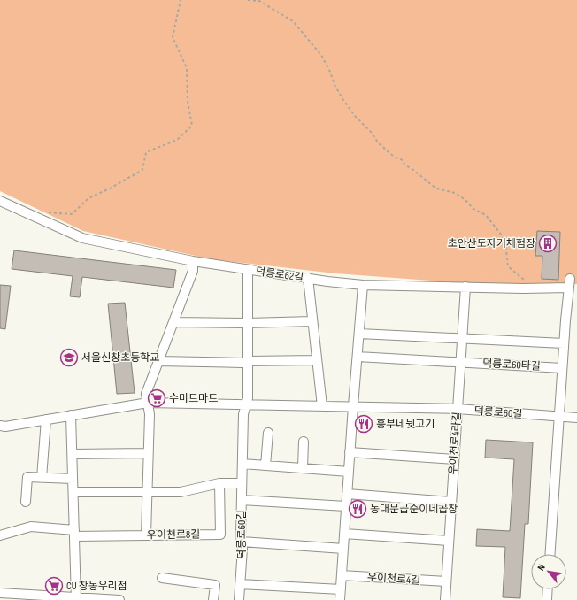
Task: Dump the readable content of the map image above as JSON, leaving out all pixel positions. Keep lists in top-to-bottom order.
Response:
{
  "streets": {
    "street": [
      "덕릉로62길",
      "덕릉로60타길",
      "덕릉로60길",
      "우이천로4라길",
      "우이천로8길",
      "우이천로4길"
    ]
  },
  "crossings": [
    ["덕릉로62길", "덕릉로60길"],
    ["덕릉로62길", "우이천로4라길"],
    ["덕릉로60타길", "우이천로4라길"],
    ["덕릉로60길", "우이천로4라길"],
    ["우이천로4라길", "우이천로4길"]
  ],
  "places": {
    "building": ["초안산도자기체험장"],
    "school or university": ["서울신창초등학교"],
    "supermarket": ["수미트마트", "CU 창동우리점"],
    "restaurant": ["흥부네뒷고기", "동대문곱순이네곱창"]
  },
  "north": "top left"
}
